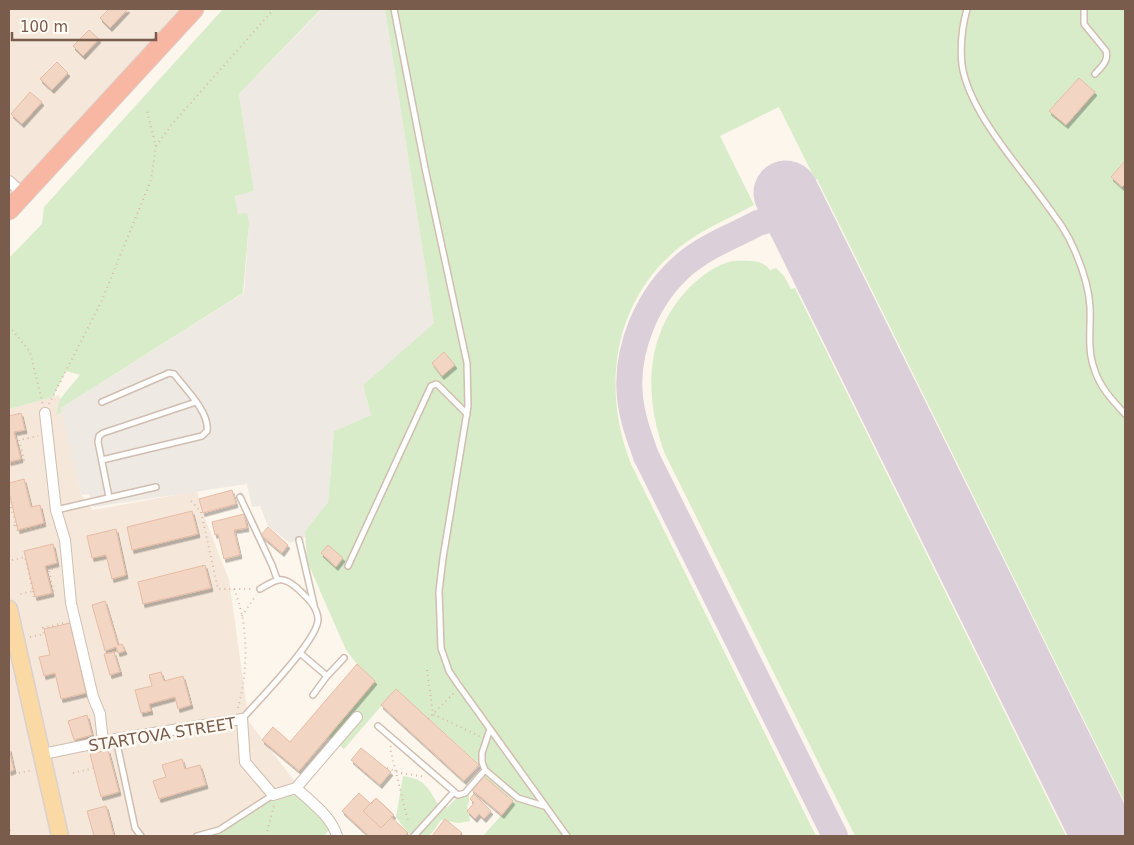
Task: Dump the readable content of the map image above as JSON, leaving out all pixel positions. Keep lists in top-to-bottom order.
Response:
{
  "streets": {
    "street": ["STARTOVA STREET"]
  },
  "scale_bar": "100 m"
}
